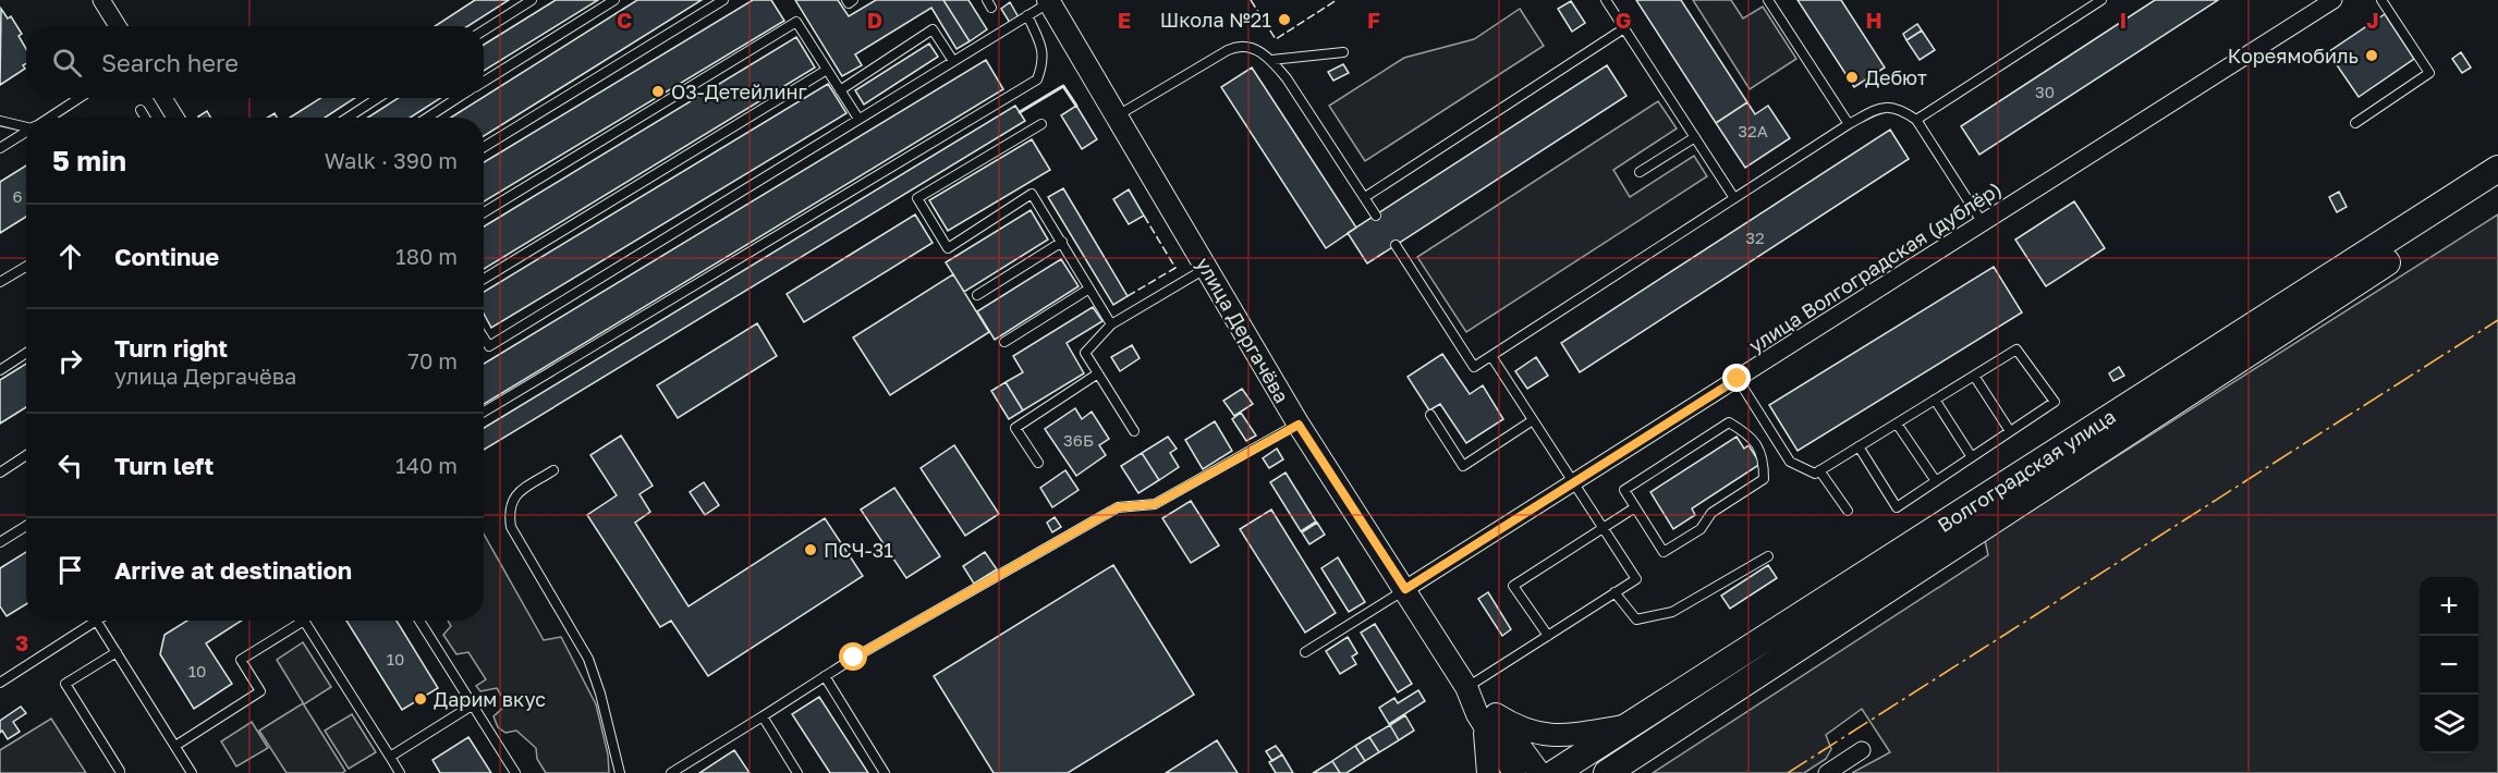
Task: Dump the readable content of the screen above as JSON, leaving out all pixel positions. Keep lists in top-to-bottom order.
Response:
{
  "streets": {
    "main road": ["Волгоградская улица"],
    "street": ["улица Волгоградская (дублёр)", "улица Дергачёва"]
  },
  "crossings": [
    ["улица Волгоградская (дублёр)", "улица Дергачёва"]
  ],
  "places": [
    "Школа №21",
    "Кореямобиль",
    "Дебют",
    "О3-Детейлинг",
    "ПСЧ-31",
    "Дарим вкус"
  ],
  "house_numbers": [
    "30",
    "32А",
    "6",
    "32",
    "36Б",
    "10",
    "10"
  ],
  "page": {
    "search": "Search here",
    "heading": ["5 min", "Walk · 390 m"],
    "list": [
      ["Continue", "180 m"],
      ["Turn right", "улица Дергачёва", "70 m"],
      ["Turn left", "140 m"],
      "Arrive at destination"
    ],
    "map_buttons": ["+", "−"]
  },
  "grid": {
    "columns": [
      "C",
      "D",
      "E",
      "F",
      "G",
      "H",
      "I",
      "J"
    ],
    "rows": ["3"]
  }
}
